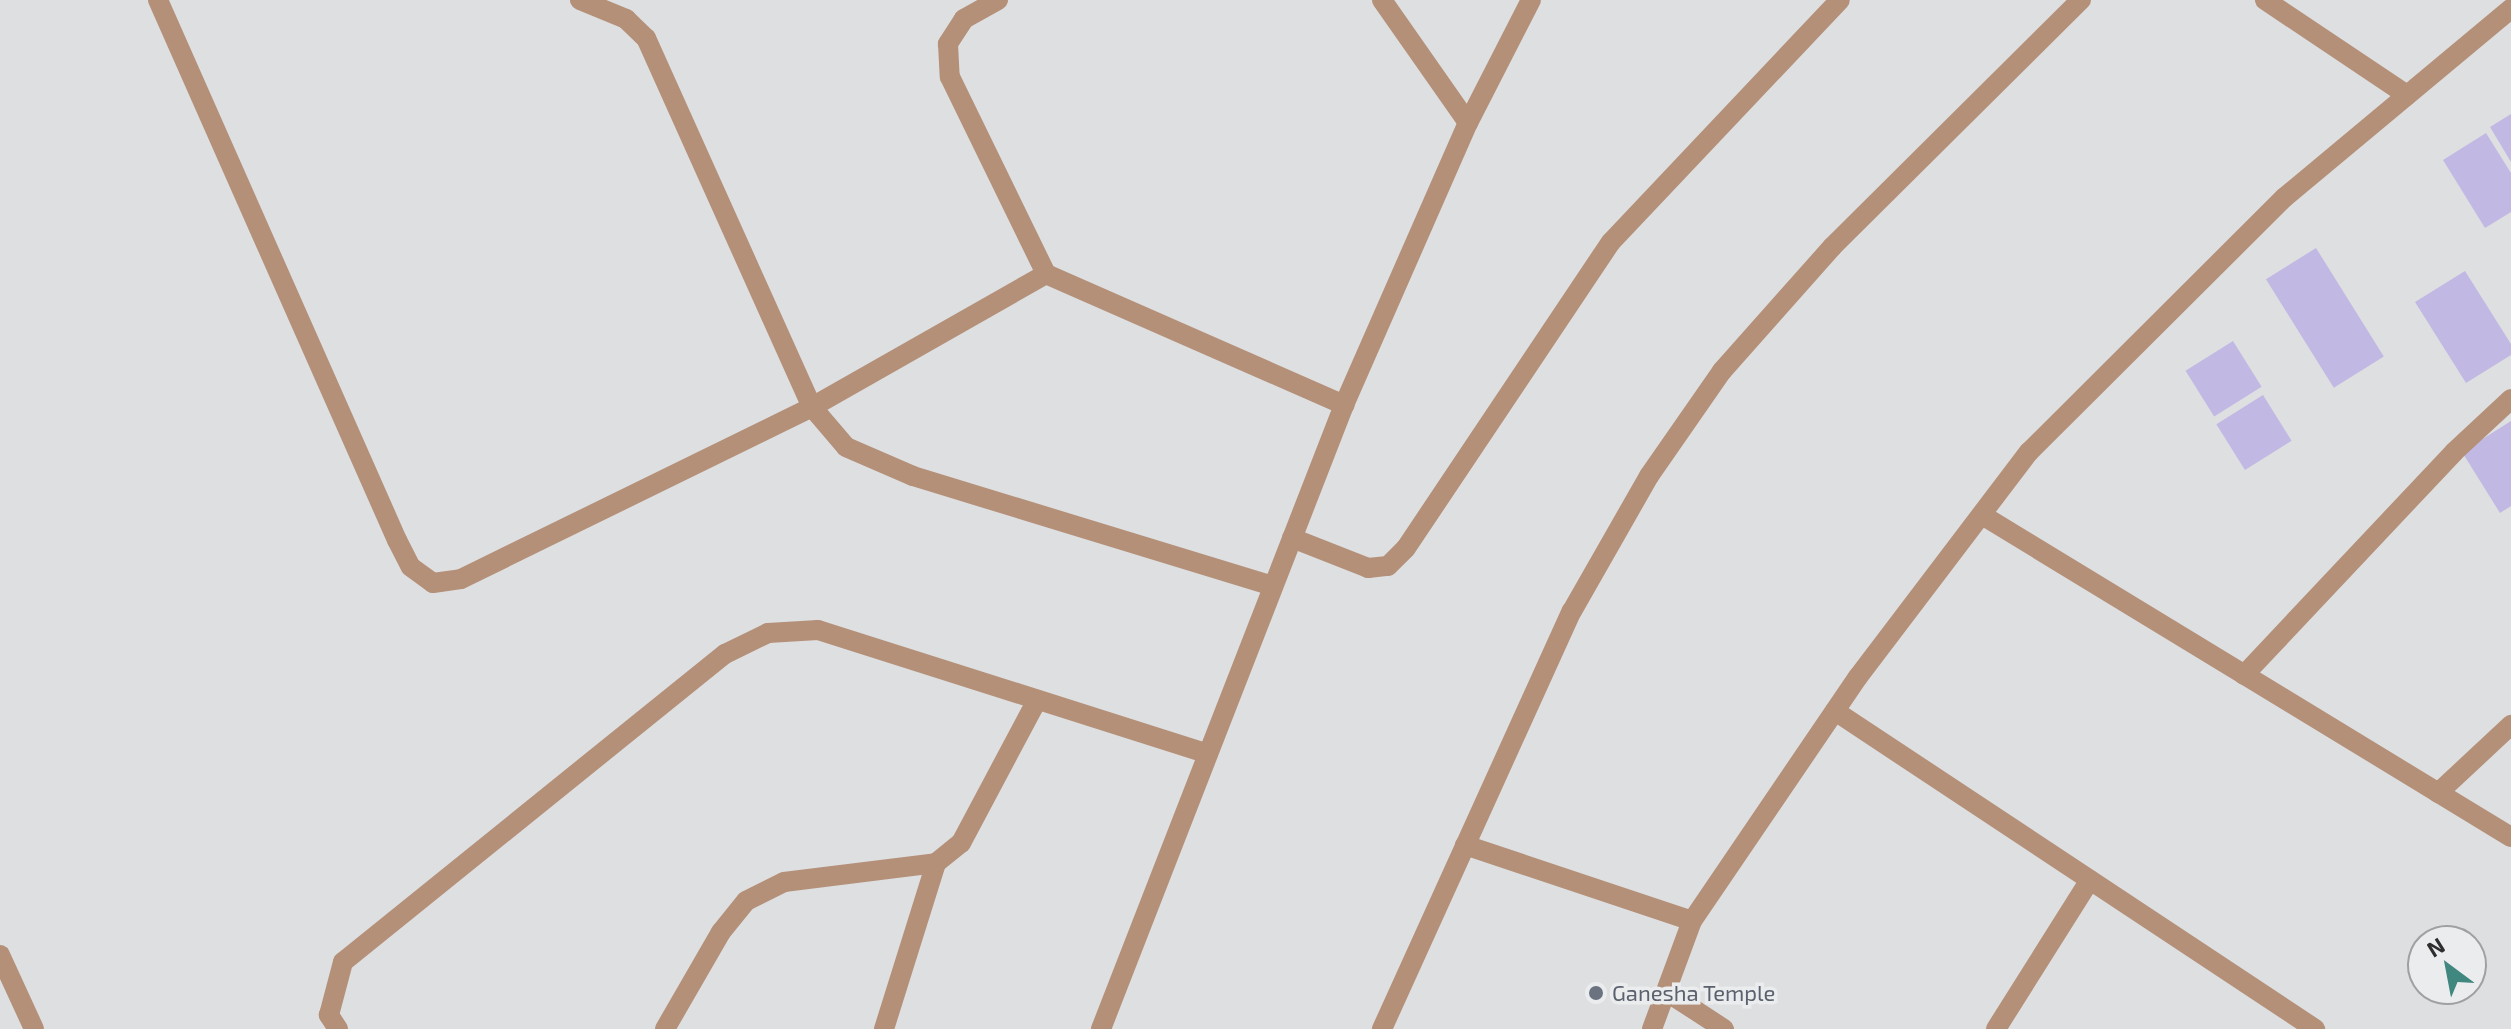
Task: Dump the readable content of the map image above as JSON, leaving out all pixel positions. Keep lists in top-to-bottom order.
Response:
{
  "places": ["Ganesha Temple"],
  "north": "top left"
}
